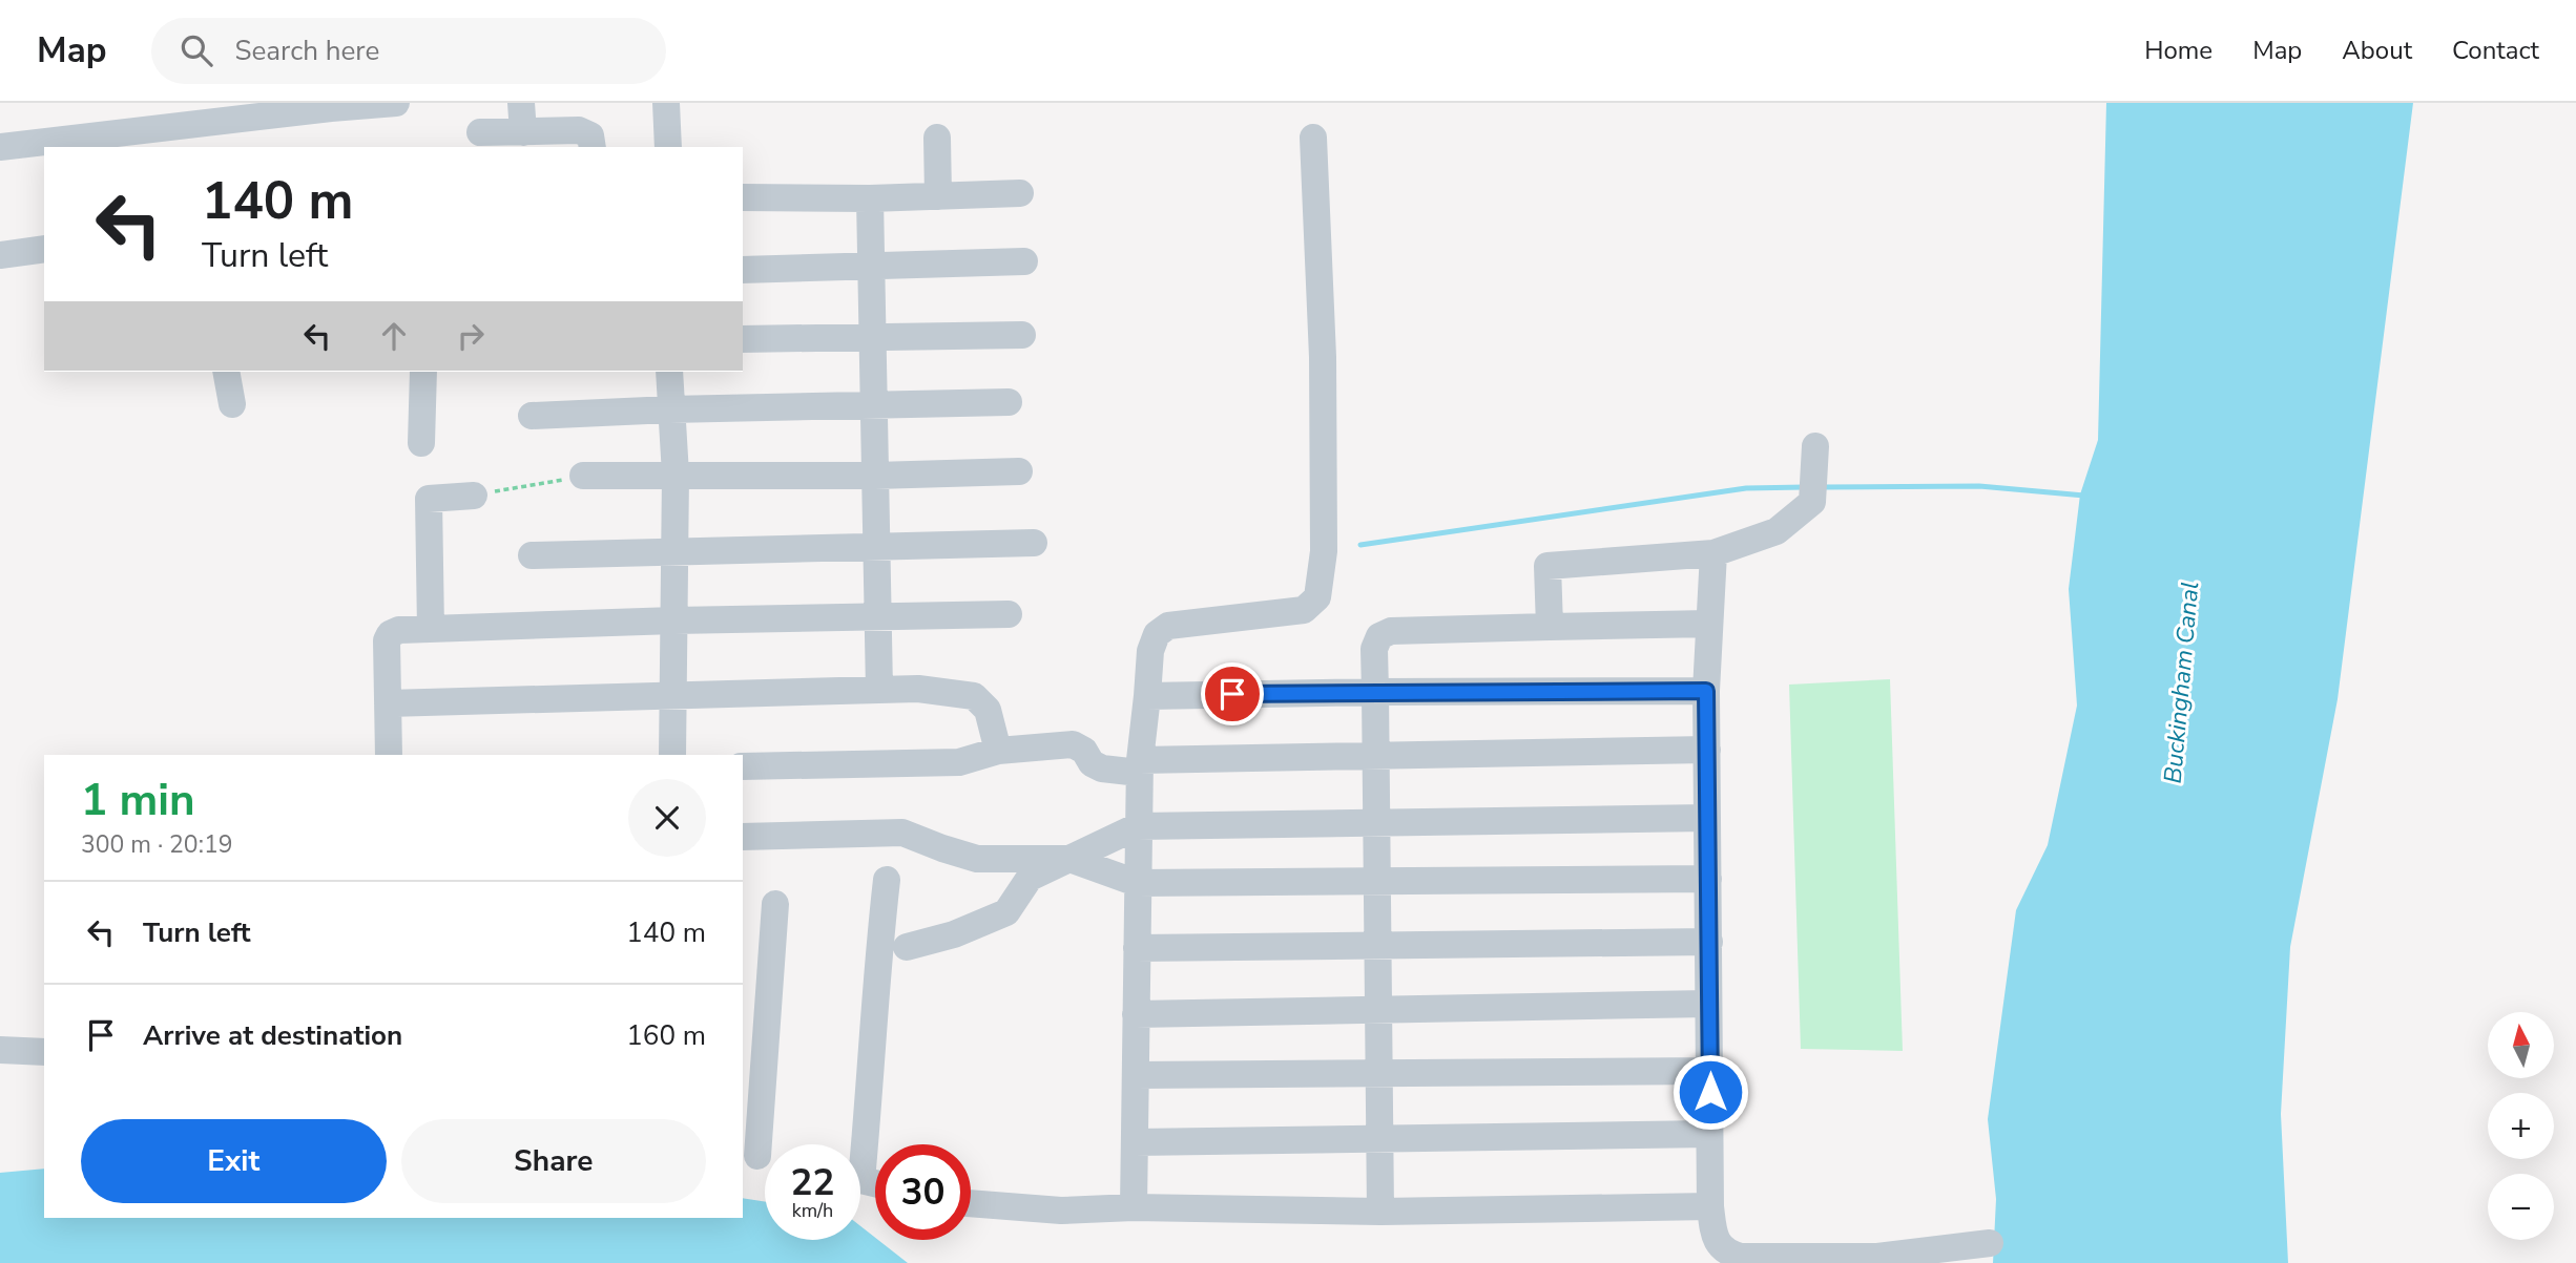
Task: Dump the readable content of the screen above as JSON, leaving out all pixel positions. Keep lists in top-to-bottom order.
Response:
{
  "water": ["Buckingham Canal"],
  "north": "top",
  "page": {
    "header": "Map",
    "search": "Search here",
    "nav": [
      "Home",
      "Map",
      "About",
      "Contact"
    ],
    "turn": ["140 m", "Turn left"],
    "heading": ["1 min", "300 m · 20:19"],
    "list": [
      {
        "name": "Turn left",
        "value": "140 m"
      },
      {
        "name": "Arrive at destination",
        "value": "160 m"
      }
    ],
    "map_buttons": ["+", "−"],
    "buttons": ["Exit", "Share"],
    "speed": "22 km/h",
    "limit": "30"
  }
}
